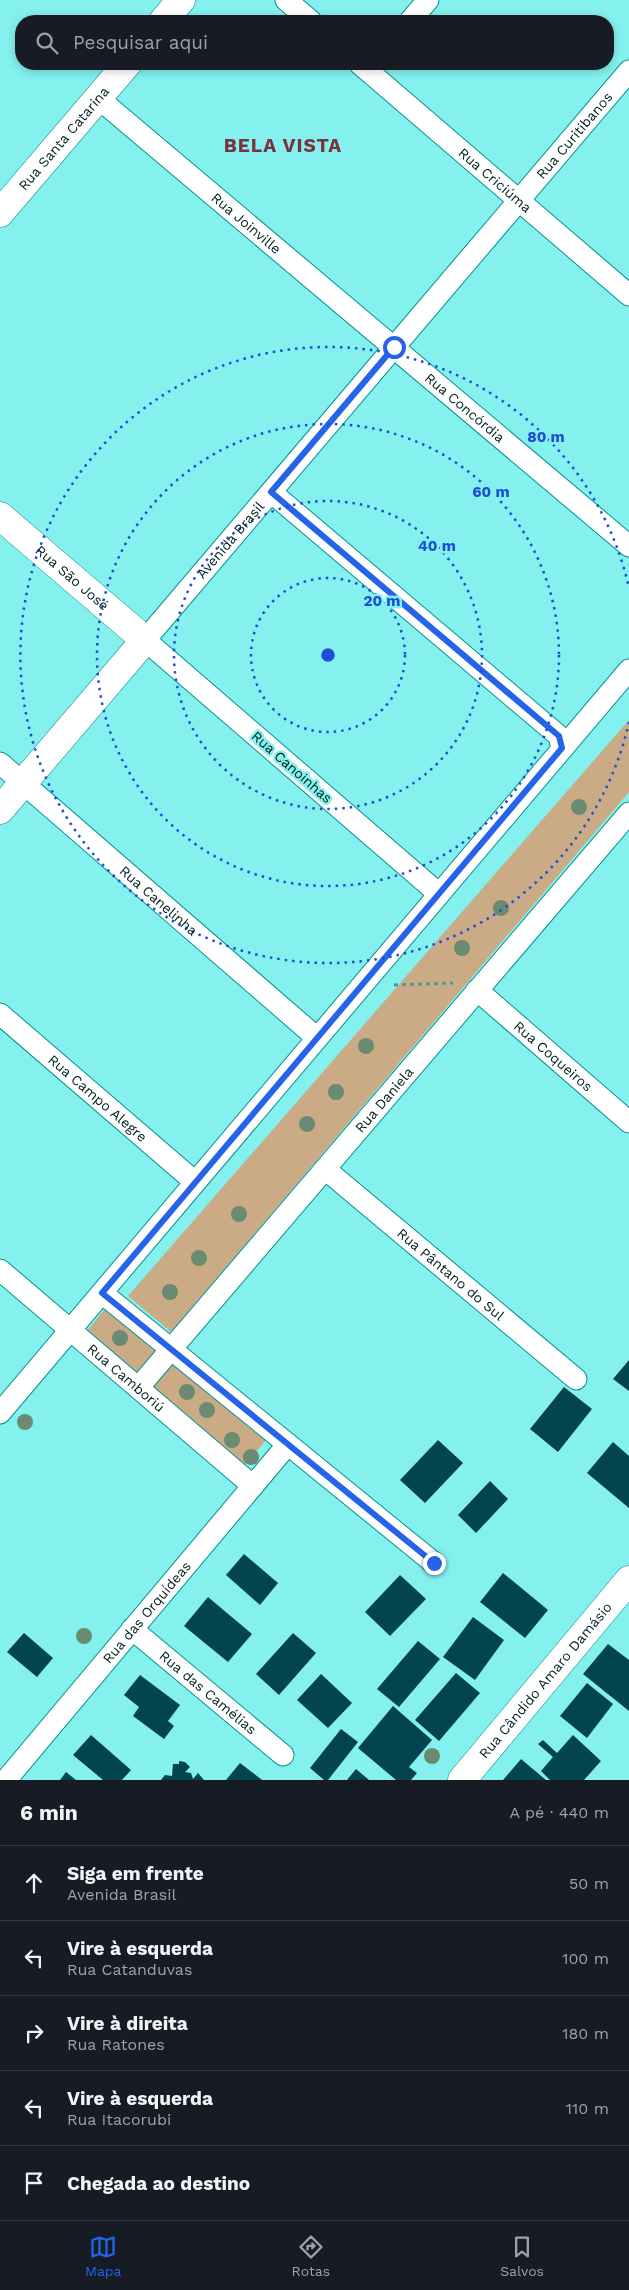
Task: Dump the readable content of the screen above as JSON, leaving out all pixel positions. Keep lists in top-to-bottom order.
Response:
{
  "streets": {
    "main road": [
      "Rua Santa Catarina",
      "Avenida Brasil",
      "Rua São José",
      "Rua Cândido Amaro Damásio"
    ],
    "street": [
      "Rua Curitibanos",
      "Rua Criciúma",
      "Rua Joinville",
      "Rua Concórdia",
      "Rua Canoinhas",
      "Rua Canelinha",
      "Rua Coqueiros",
      "Rua Campo Alegre",
      "Rua Daniela",
      "Rua Pântano do Sul",
      "Rua Camboriú",
      "Rua das Orquídeas",
      "Rua das Camélias"
    ]
  },
  "crossings": [
    ["Rua Curitibanos", "Rua Criciúma"],
    ["Rua Curitibanos", "Avenida Brasil"],
    ["Rua Santa Catarina", "Rua Joinville"],
    ["Rua Criciúma", "Avenida Brasil"],
    ["Rua Joinville", "Rua Concórdia"],
    ["Rua Joinville", "Avenida Brasil"],
    ["Rua Concórdia", "Avenida Brasil"],
    ["Avenida Brasil", "Rua São José"],
    ["Avenida Brasil", "Rua Canoinhas"],
    ["Avenida Brasil", "Rua Canelinha"],
    ["Rua São José", "Rua Canoinhas"],
    ["Rua Coqueiros", "Rua Daniela"],
    ["Rua Daniela", "Rua Pântano do Sul"],
    ["Rua Daniela", "Rua Camboriú"],
    ["Rua Camboriú", "Rua das Orquídeas"],
    ["Rua das Orquídeas", "Rua das Camélias"]
  ],
  "districts": ["BELA VISTA"],
  "page": {
    "search": "Pesquisar aqui",
    "heading": ["6 min", "A pé · 440 m"],
    "list": [
      ["Siga em frente", "Avenida Brasil", "50 m"],
      ["Vire à esquerda", "Rua Catanduvas", "100 m"],
      ["Vire à direita", "Rua Ratones", "180 m"],
      ["Vire à esquerda", "Rua Itacorubi", "110 m"],
      "Chegada ao destino"
    ],
    "nav": ["Mapa", "Rotas", "Salvos"]
  },
  "rings": [
    "80 m",
    "60 m",
    "40 m",
    "20 m"
  ]
}
